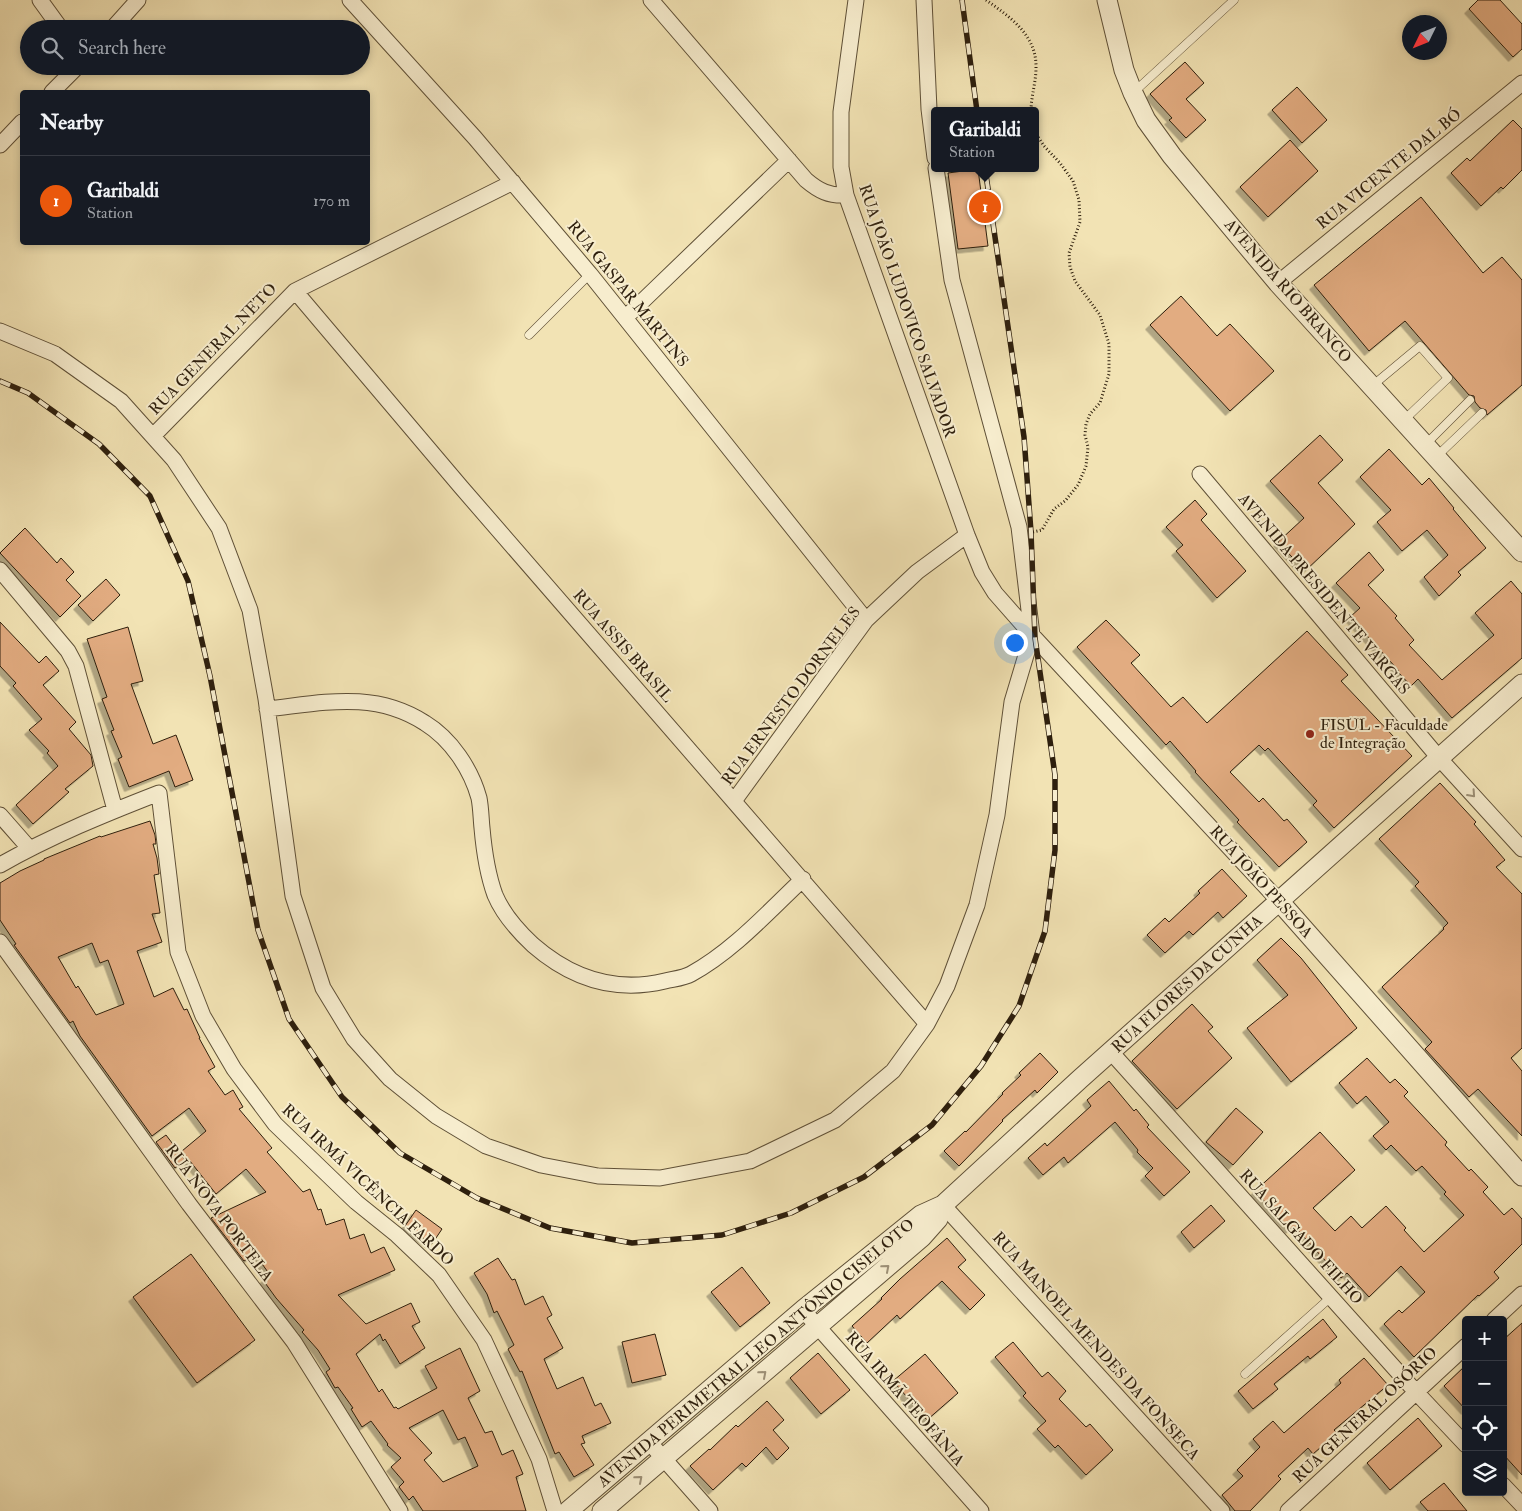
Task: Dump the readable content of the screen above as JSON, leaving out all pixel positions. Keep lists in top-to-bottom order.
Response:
{
  "streets": {
    "street": [
      "RUA VICENTE DAL BÓ",
      "AVENIDA RIO BRANCO",
      "RUA GASPAR MARTINS",
      "RUA JOÃO LUDOVICO SALVADOR",
      "RUA GENERAL NETO",
      "AVENIDA PRESIDENTE VARGAS",
      "RUA ASSIS BRASIL",
      "RUA ERNESTO DORNELES",
      "RUA JOÃO PESSOA",
      "RUA FLORES DA CUNHA",
      "RUA IRMÃ VICÊNCIA FARDO",
      "RUA NOVA PORTELA",
      "RUA SALGADO FILHO",
      "RUA MANOEL MENDES DA FONSECA",
      "AVENIDA PERIMETRAL LEO ANTÔNIO CISELOTO",
      "RUA IRMÃ TEOFÂNIA",
      "RUA GENERAL OSÓRIO"
    ]
  },
  "crossings": [
    ["RUA VICENTE DAL BÓ", "AVENIDA RIO BRANCO"],
    ["RUA GASPAR MARTINS", "RUA GENERAL NETO"],
    ["RUA GASPAR MARTINS", "RUA ERNESTO DORNELES"],
    ["RUA JOÃO LUDOVICO SALVADOR", "RUA ERNESTO DORNELES"],
    ["RUA JOÃO LUDOVICO SALVADOR", "RUA JOÃO PESSOA"],
    ["RUA GENERAL NETO", "RUA ASSIS BRASIL"],
    ["AVENIDA PRESIDENTE VARGAS", "RUA FLORES DA CUNHA"],
    ["RUA ASSIS BRASIL", "RUA ERNESTO DORNELES"],
    ["RUA JOÃO PESSOA", "RUA FLORES DA CUNHA"],
    ["RUA FLORES DA CUNHA", "RUA SALGADO FILHO"],
    ["RUA FLORES DA CUNHA", "RUA MANOEL MENDES DA FONSECA"],
    ["RUA FLORES DA CUNHA", "AVENIDA PERIMETRAL LEO ANTÔNIO CISELOTO"],
    ["RUA SALGADO FILHO", "RUA GENERAL OSÓRIO"],
    ["AVENIDA PERIMETRAL LEO ANTÔNIO CISELOTO", "RUA IRMÃ TEOFÂNIA"]
  ],
  "places": ["FISUL - Faculdade de Integração"],
  "north": "bottom left",
  "page": {
    "search": "Search here",
    "heading": "Nearby",
    "popup": ["Garibaldi", "Station"],
    "list": [
      {
        "mark": "1",
        "name": "Garibaldi",
        "note": "Station",
        "value": "170 m"
      }
    ],
    "pins": "1",
    "map_buttons": ["+", "−"]
  }
}
